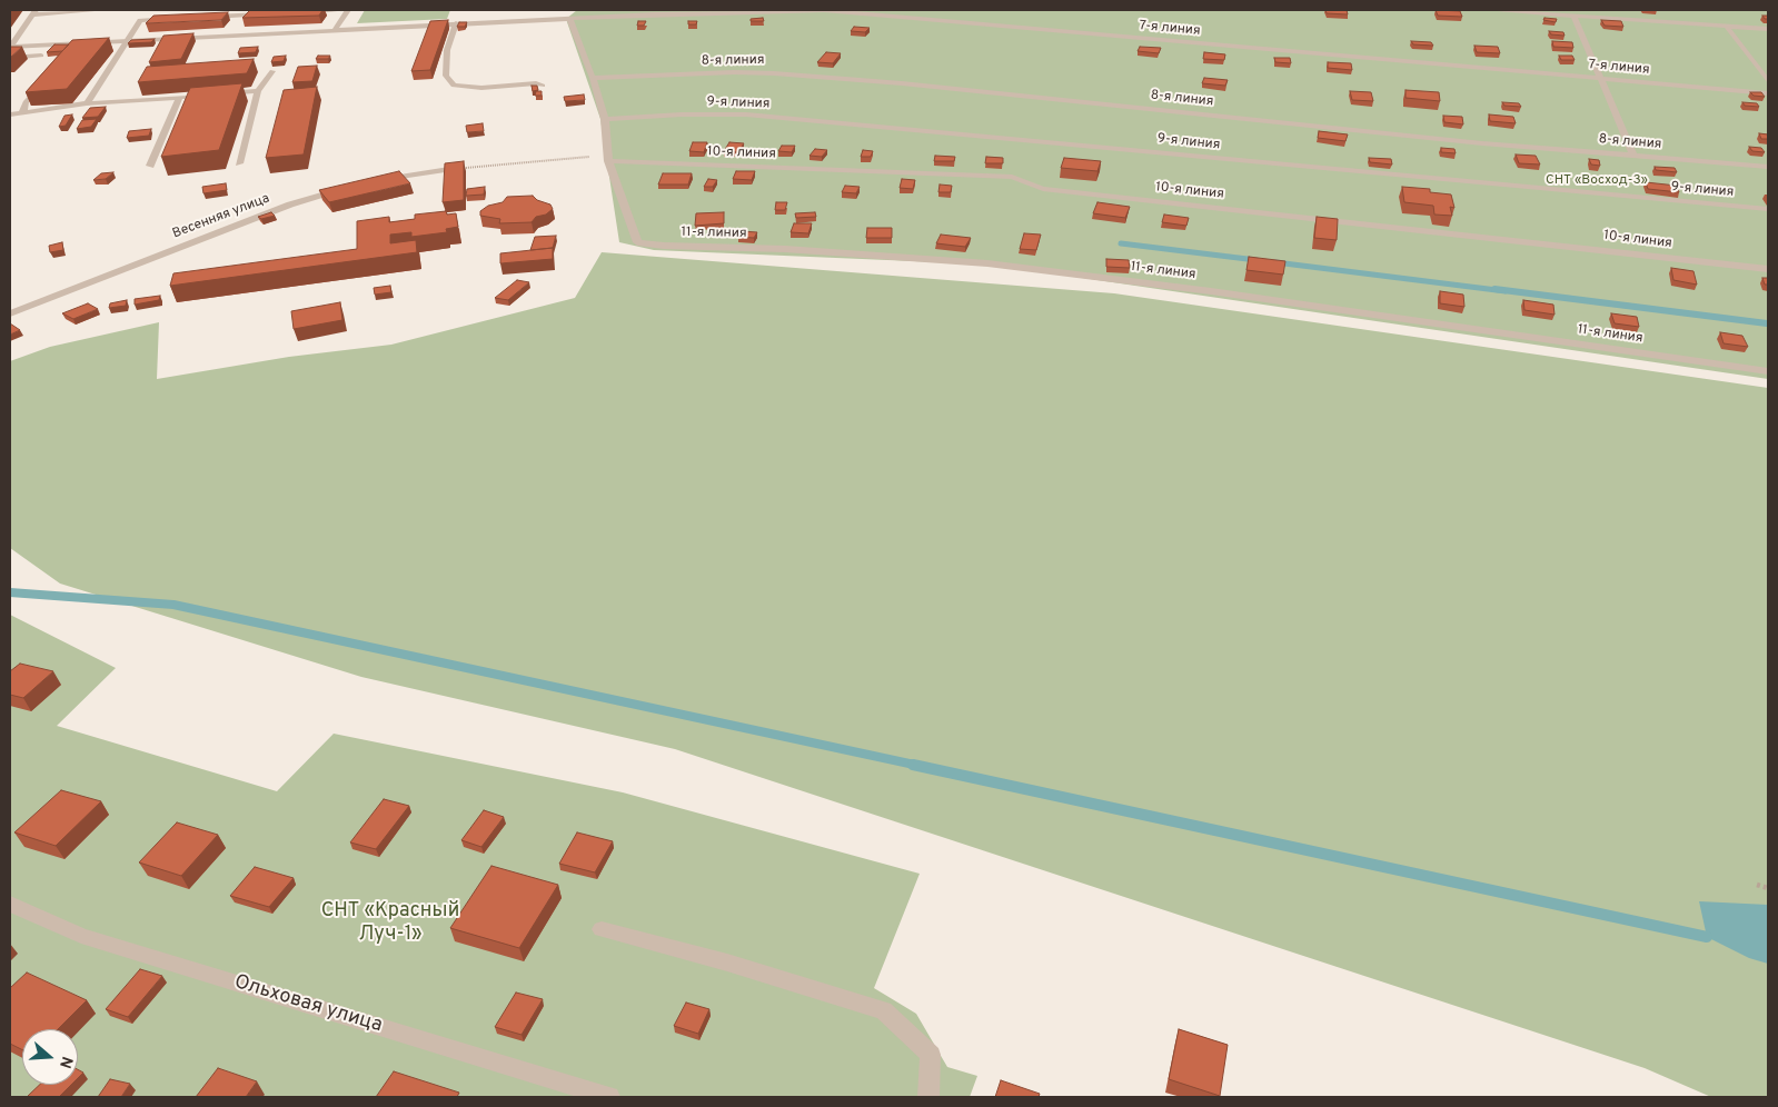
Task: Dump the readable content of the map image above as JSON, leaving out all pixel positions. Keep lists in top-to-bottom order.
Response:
{
  "streets": {
    "street": [
      "7-я линия",
      "8-я линия",
      "9-я линия",
      "10-я линия",
      "Весенняя улица",
      "11-я линия",
      "Ольховая улица"
    ]
  },
  "crossings": [
    ["10-я линия", "11-я линия"]
  ],
  "parks": ["СНТ «Восход-3»", "СНТ «Красный Луч-1»"],
  "north": "right"
}
